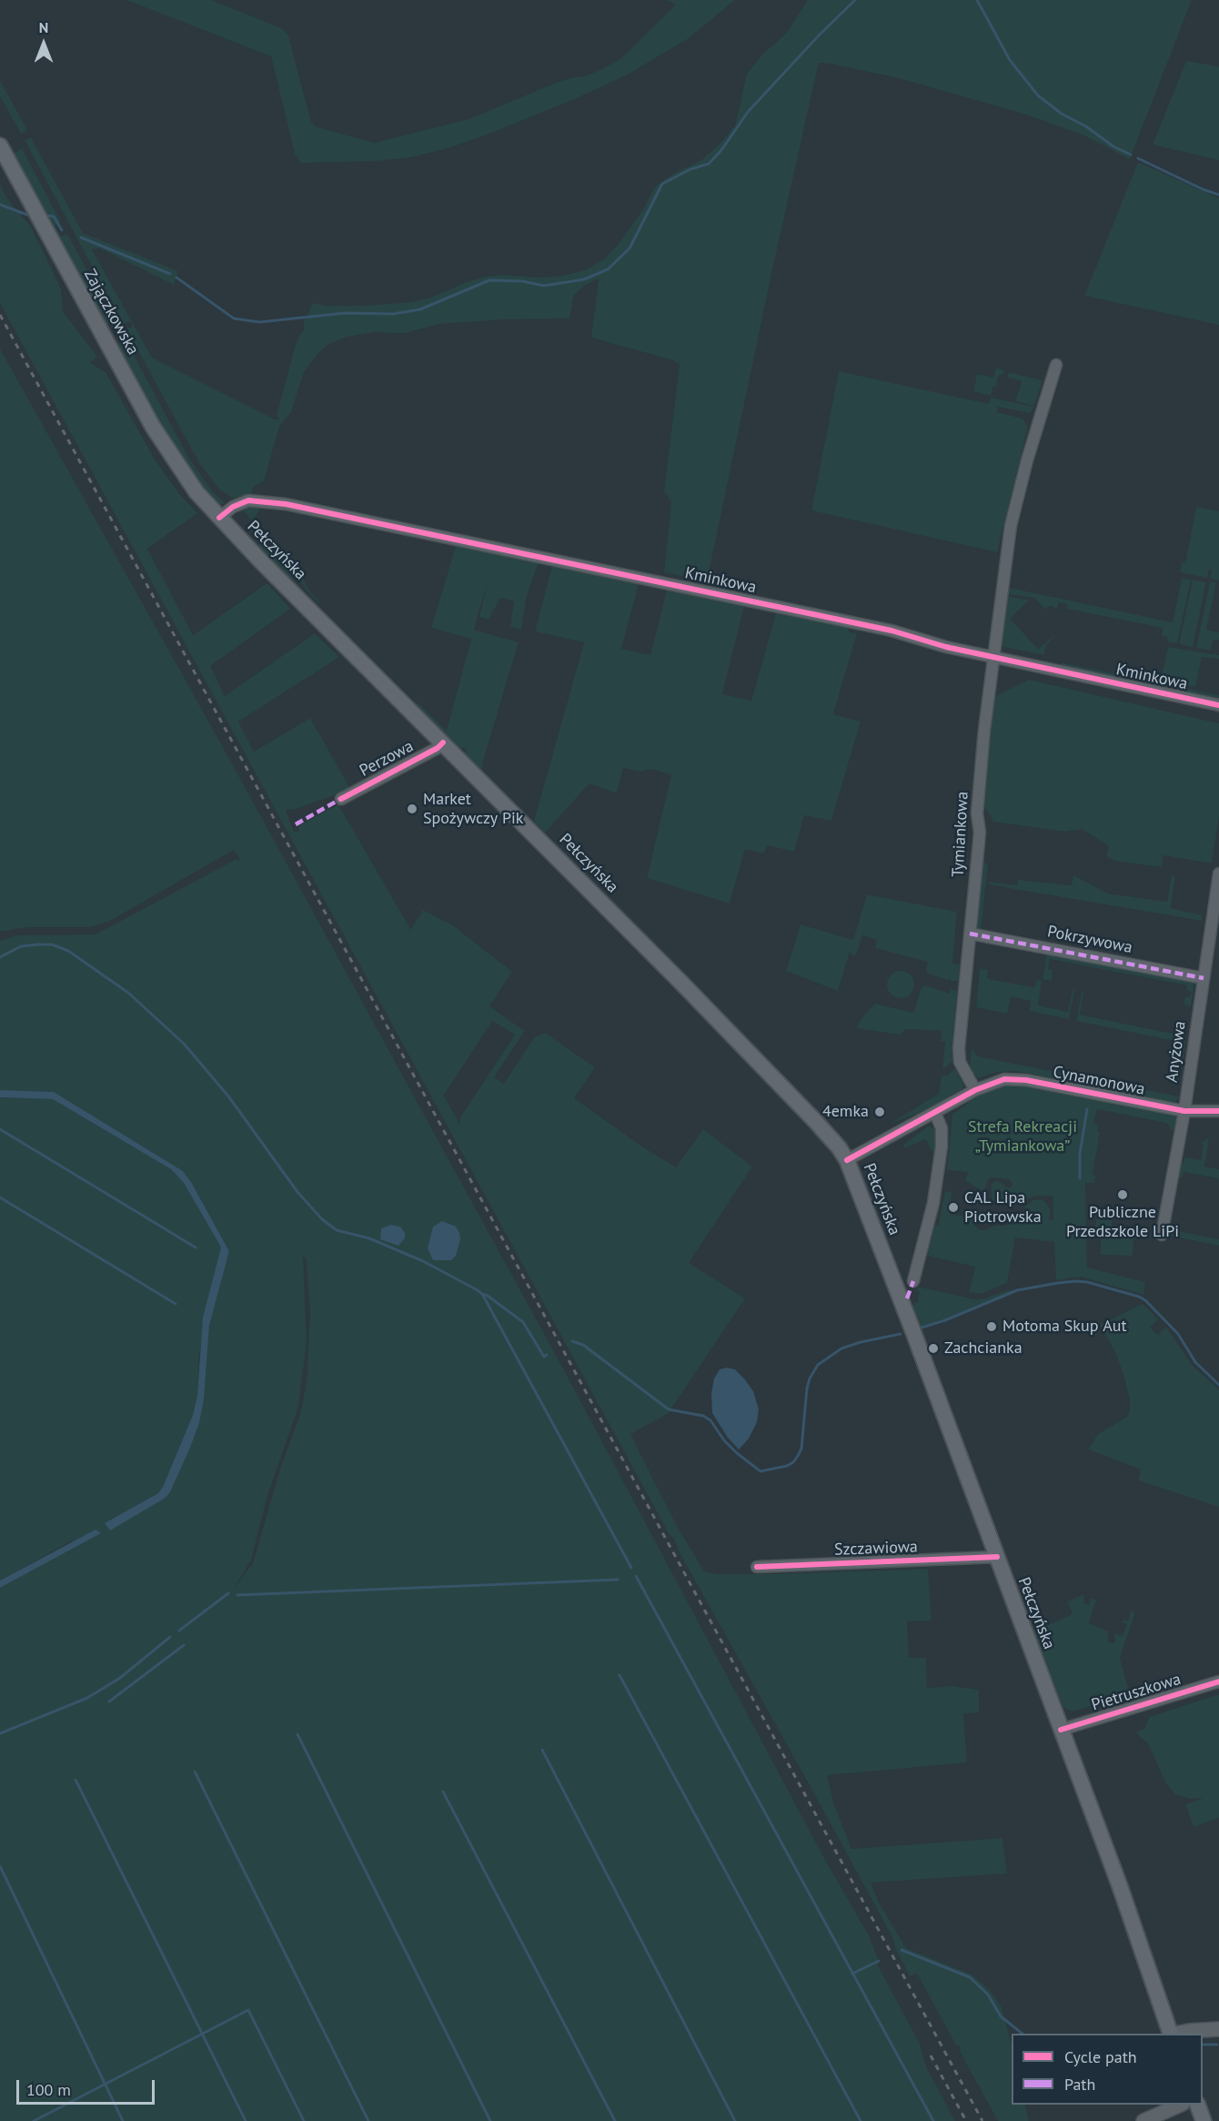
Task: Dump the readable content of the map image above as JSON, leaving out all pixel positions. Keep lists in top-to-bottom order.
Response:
{
  "streets": {
    "main road": ["Zajączkowska", "Pełczyńska"],
    "street": [
      "Kminkowa",
      "Perzowa",
      "Tymiankowa",
      "Pokrzywowa",
      "Anyżowa",
      "Cynamonowa",
      "Szczawiowa",
      "Pietruszkowa"
    ]
  },
  "crossings": [
    ["Zajączkowska", "Pełczyńska"],
    ["Pełczyńska", "Kminkowa"],
    ["Pełczyńska", "Perzowa"],
    ["Pełczyńska", "Szczawiowa"],
    ["Pełczyńska", "Pietruszkowa"],
    ["Kminkowa", "Tymiankowa"],
    ["Tymiankowa", "Pokrzywowa"],
    ["Tymiankowa", "Cynamonowa"],
    ["Pokrzywowa", "Anyżowa"],
    ["Anyżowa", "Cynamonowa"]
  ],
  "parks": ["Strefa Rekreacji „Tymiankowa”"],
  "places": [
    "Market Spożywczy Pik",
    "4emka",
    "Publiczne Przedszkole LiPi",
    "CAL Lipa Piotrowska",
    "Motoma Skup Aut",
    "Zachcianka"
  ],
  "legend": ["Cycle path", "Path"],
  "scale_bar": "100 m",
  "north": "top"
}
